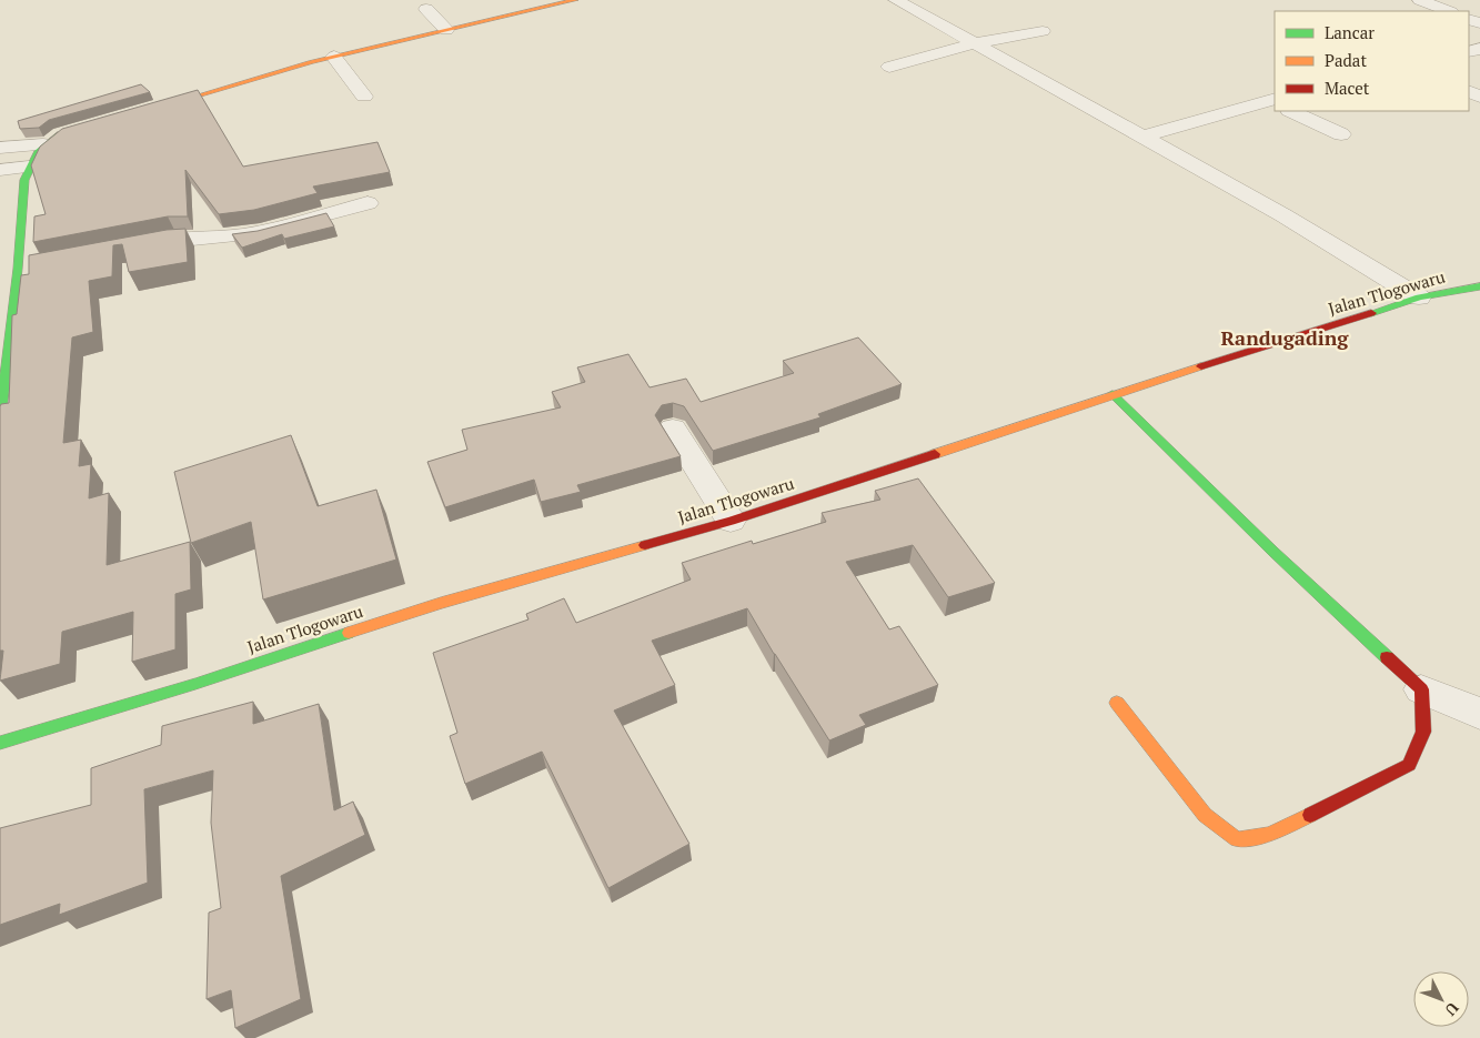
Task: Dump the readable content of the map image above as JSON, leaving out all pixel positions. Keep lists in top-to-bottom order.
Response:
{
  "streets": {
    "street": ["Jalan Tlogowaru"]
  },
  "districts": ["Randugading"],
  "legend": ["Lancar", "Padat", "Macet"],
  "north": "bottom right"
}
